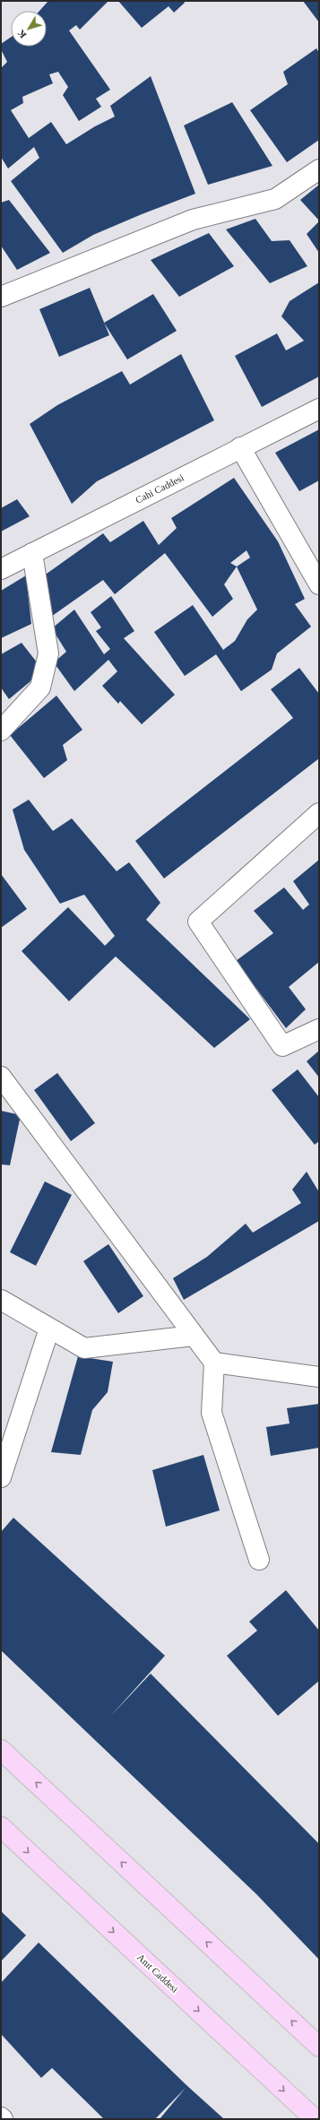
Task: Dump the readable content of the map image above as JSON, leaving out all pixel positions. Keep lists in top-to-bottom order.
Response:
{
  "streets": {
    "main road": ["Anıt Caddesi"],
    "street": ["Cahi Caddesi"]
  },
  "north": "bottom left"
}
